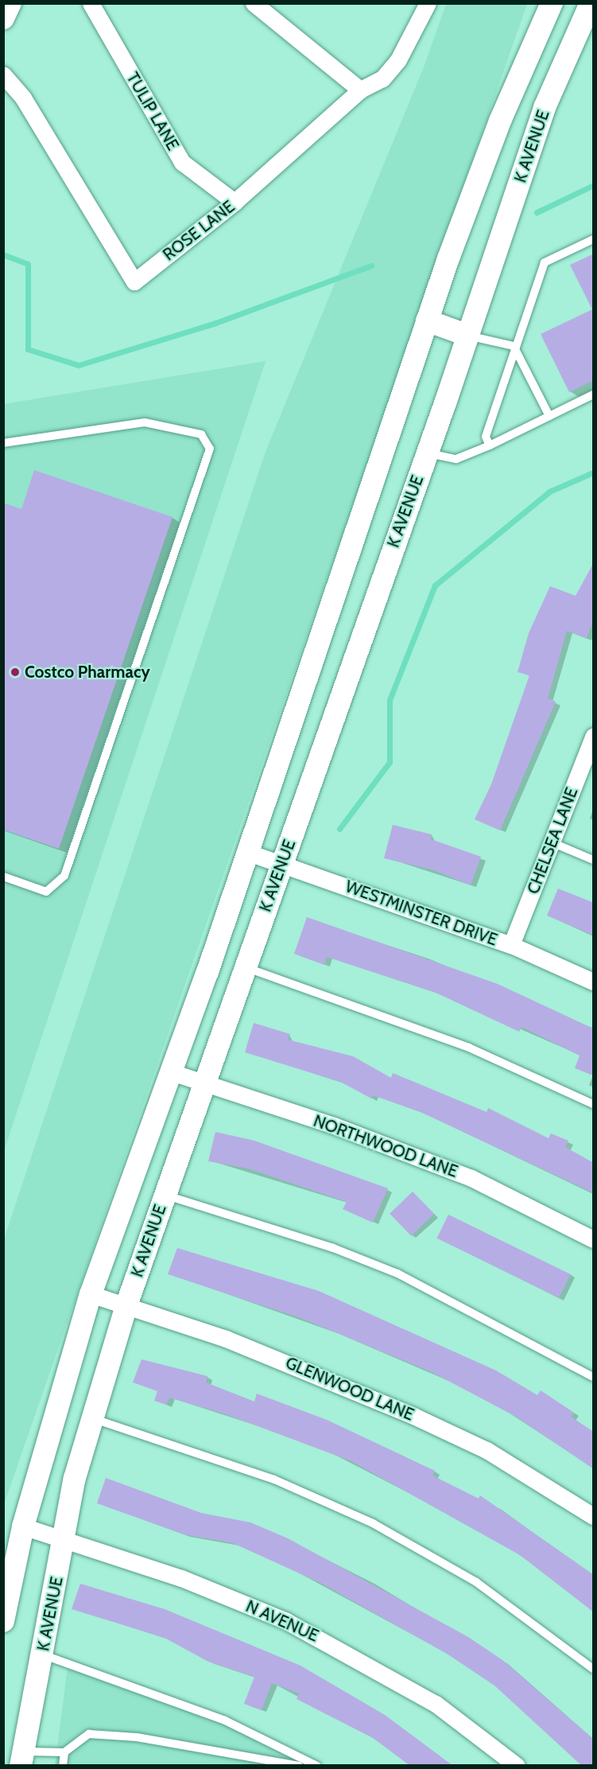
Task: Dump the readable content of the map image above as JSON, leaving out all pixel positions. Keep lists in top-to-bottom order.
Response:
{
  "streets": {
    "main road": ["K AVENUE"],
    "street": [
      "TULIP LANE",
      "ROSE LANE",
      "CHELSEA LANE",
      "WESTMINSTER DRIVE",
      "NORTHWOOD LANE",
      "GLENWOOD LANE",
      "N AVENUE"
    ]
  },
  "crossings": [
    ["TULIP LANE", "ROSE LANE"],
    ["K AVENUE", "WESTMINSTER DRIVE"],
    ["K AVENUE", "NORTHWOOD LANE"],
    ["K AVENUE", "GLENWOOD LANE"],
    ["K AVENUE", "N AVENUE"],
    ["CHELSEA LANE", "WESTMINSTER DRIVE"]
  ],
  "places": ["Costco Pharmacy"]
}
